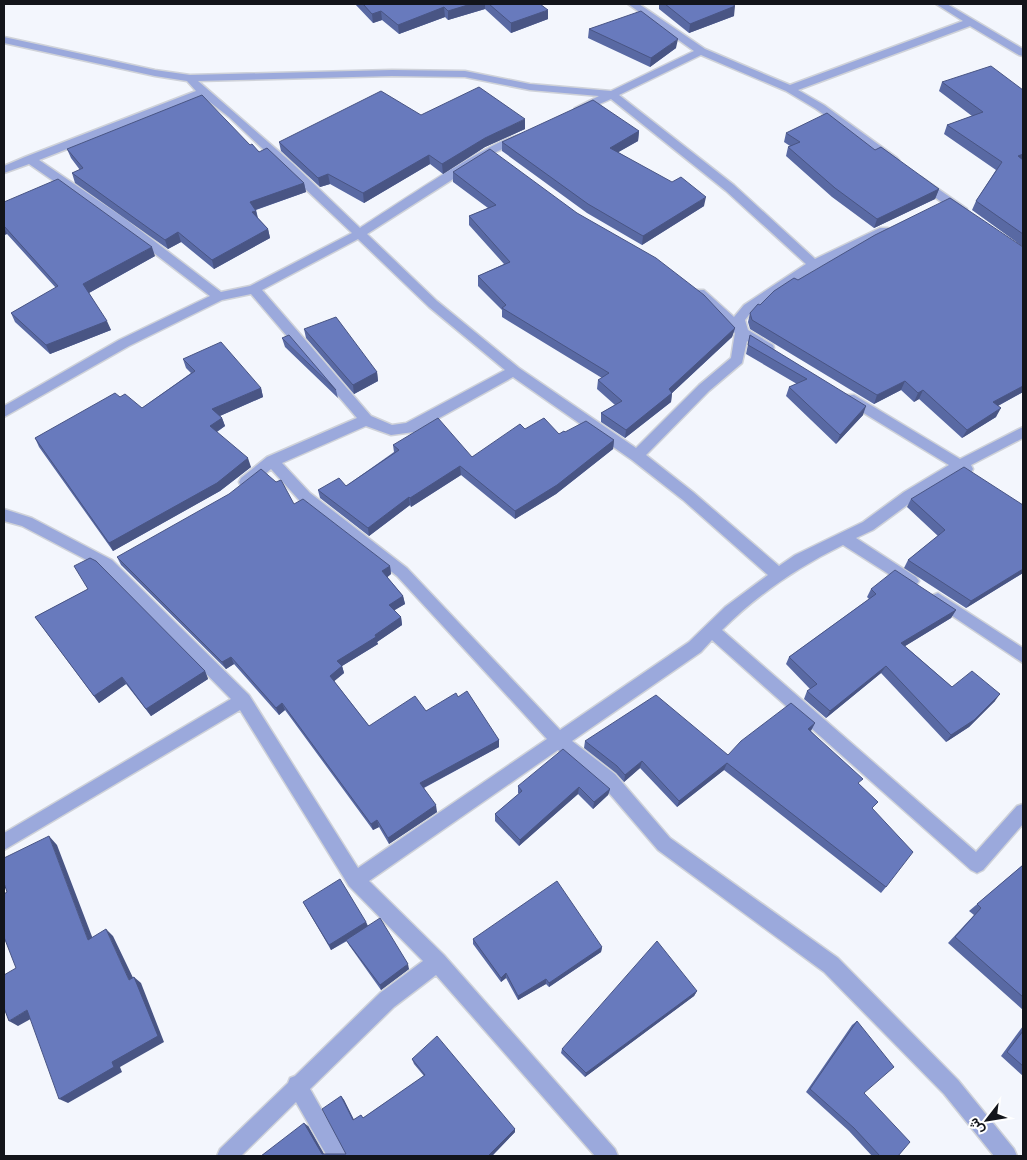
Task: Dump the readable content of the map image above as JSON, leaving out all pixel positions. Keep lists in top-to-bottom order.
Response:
{
  "north": "bottom left"
}
